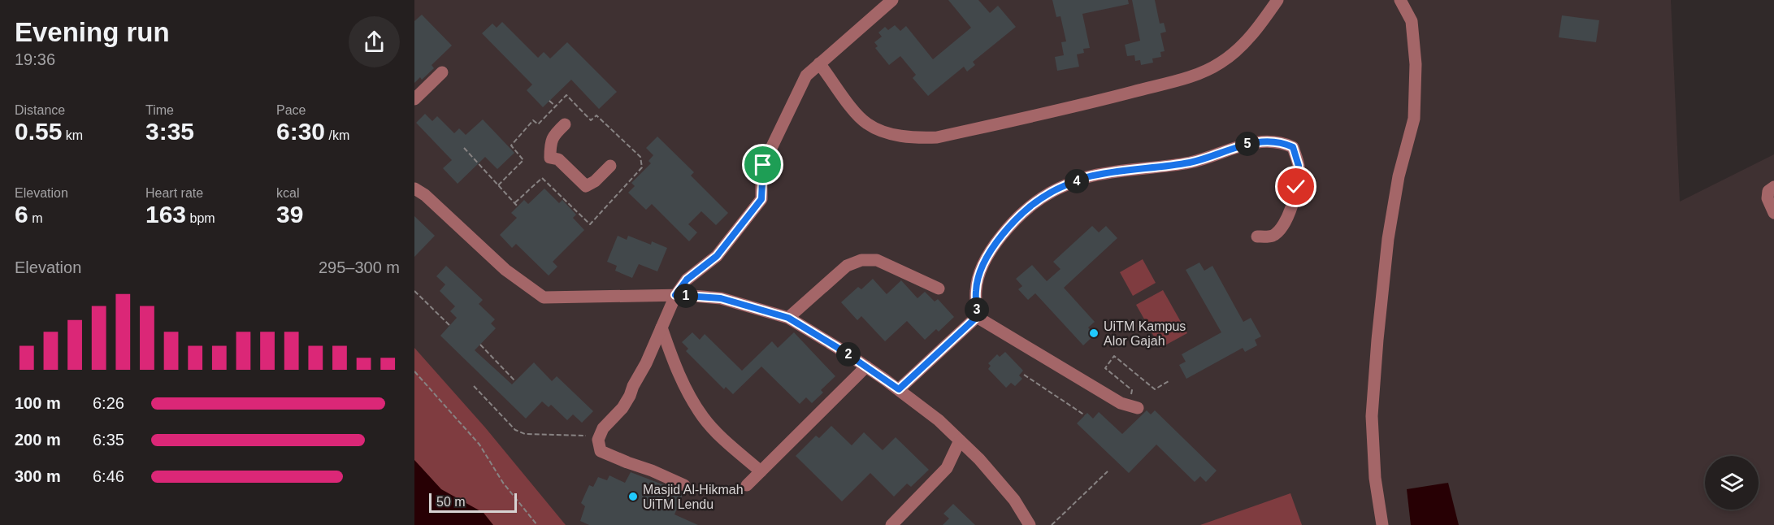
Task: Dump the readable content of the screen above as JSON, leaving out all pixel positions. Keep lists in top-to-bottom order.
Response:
{
  "places": ["UiTM Kampus Alor Gajah", "Masjid Al-Hikmah UiTM Lendu"],
  "scale_bar": "50 m",
  "page": {
    "heading": ["Evening run", "19:36"],
    "stats": [
      ["Distance", "0.55 km"],
      ["Time", "3:35"],
      ["Pace", "6:30 /km"],
      ["Elevation", "6 m"],
      ["Heart rate", "163 bpm"],
      ["kcal", "39"]
    ],
    "pins": [
      "5",
      "4",
      "1",
      "3",
      "2"
    ],
    "chart": ["Elevation", "295–300 m"],
    "list": [
      {
        "name": "100 m",
        "note": "6:26"
      },
      {
        "name": "200 m",
        "note": "6:35"
      },
      {
        "name": "300 m",
        "note": "6:46"
      }
    ],
    "scale": "50 m"
  }
}
